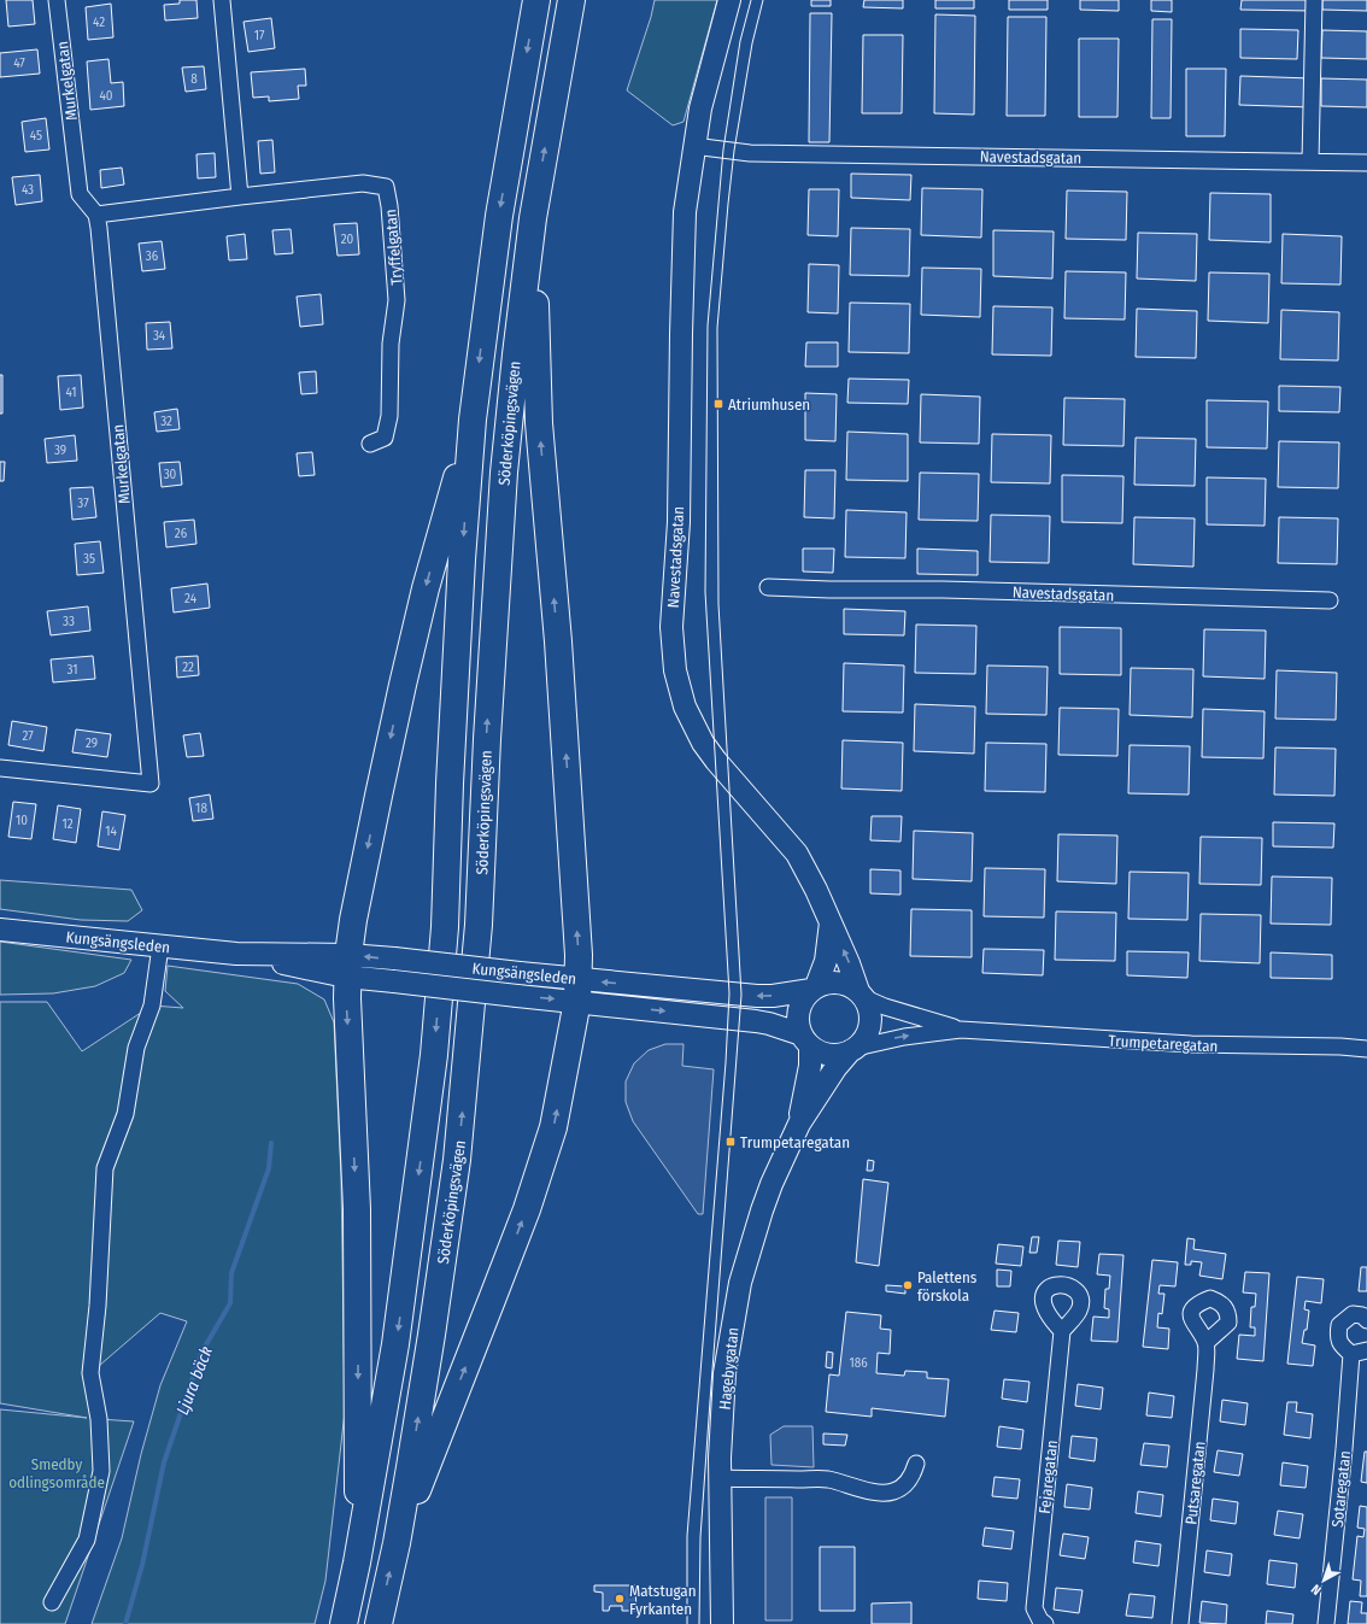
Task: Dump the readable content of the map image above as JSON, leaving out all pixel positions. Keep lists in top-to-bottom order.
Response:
{
  "streets": {
    "highway": ["Söderköpingsvägen"],
    "street": [
      "Murkelgatan",
      "Navestadsgatan",
      "Tryffelgatan",
      "Kungsängsleden",
      "Trumpetaregatan",
      "Hagebygatan",
      "Fejaregatan",
      "Putsaregatan",
      "Sotaregatan"
    ]
  },
  "crossings": [
    ["Murkelgatan", "Tryffelgatan"],
    ["Navestadsgatan", "Kungsängsleden"],
    ["Navestadsgatan", "Trumpetaregatan"],
    ["Navestadsgatan", "Hagebygatan"],
    ["Kungsängsleden", "Trumpetaregatan"],
    ["Kungsängsleden", "Hagebygatan"],
    ["Trumpetaregatan", "Hagebygatan"]
  ],
  "water": ["Ljura bäck"],
  "parks": ["Smedby odlingsområde"],
  "places": {
    "transit": ["Atriumhusen", "Trumpetaregatan"],
    "other": ["Palettens förskola", "Matstugan Fyrkanten"]
  },
  "house_numbers": [
    "42",
    "17",
    "47",
    "8",
    "40",
    "45",
    "43",
    "20",
    "36",
    "34",
    "41",
    "32",
    "39",
    "30",
    "37",
    "26",
    "35",
    "24",
    "33",
    "22",
    "31",
    "27",
    "29",
    "18",
    "10",
    "12",
    "14",
    "186"
  ],
  "north": "bottom left"
}
